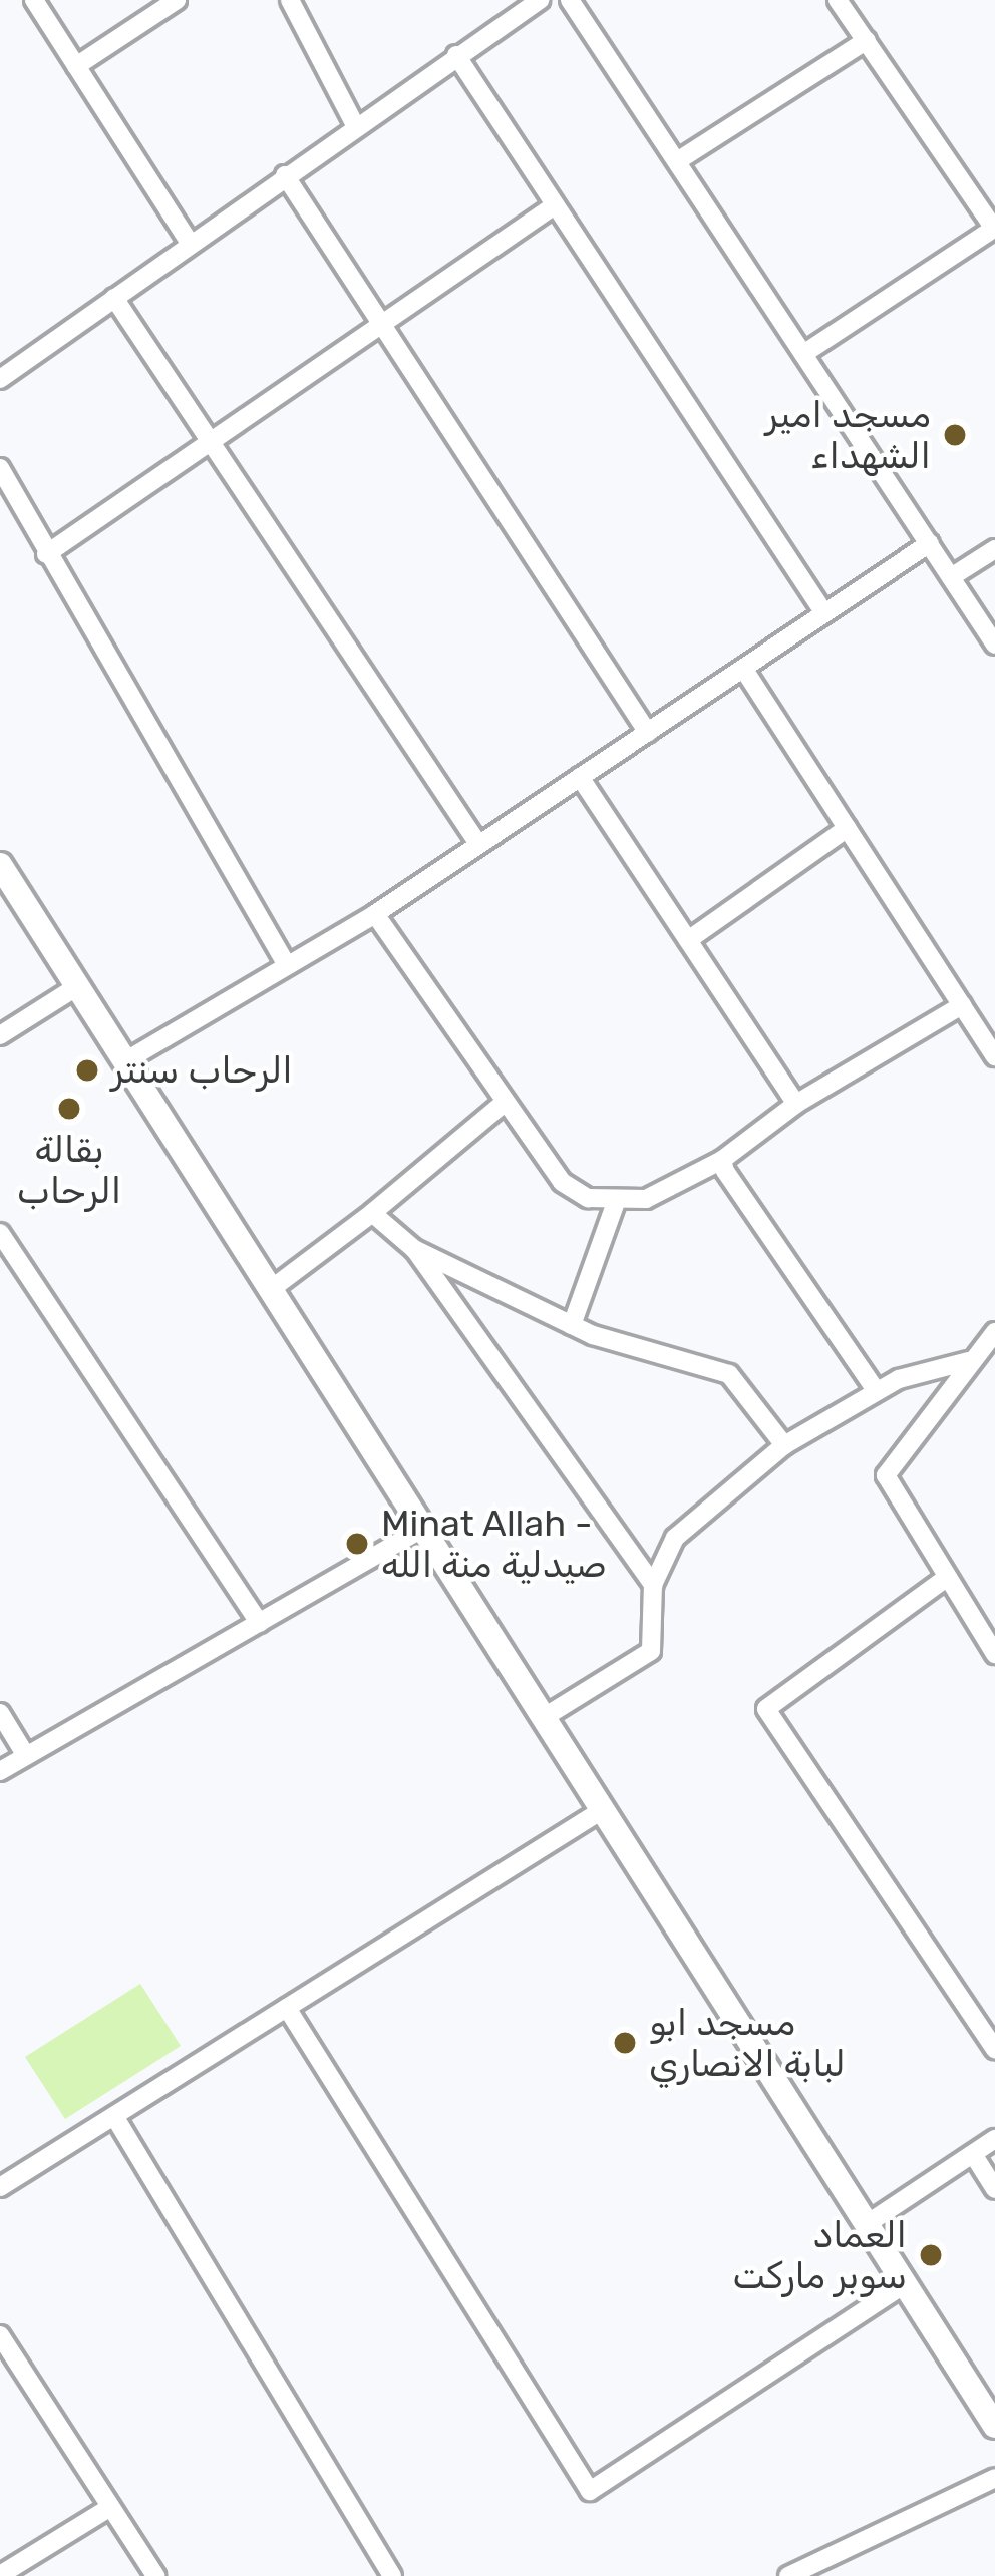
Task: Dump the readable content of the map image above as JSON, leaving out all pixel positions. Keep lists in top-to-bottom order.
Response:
{
  "places": [
    "مسجد امير الشهداء",
    "الرحاب سنتر",
    "بقالة الرحاب",
    "Minat Allah - صيدلية منة الله",
    "مسجد ابو لبابة الانصاري",
    "العماد سوبر ماركت"
  ]
}
